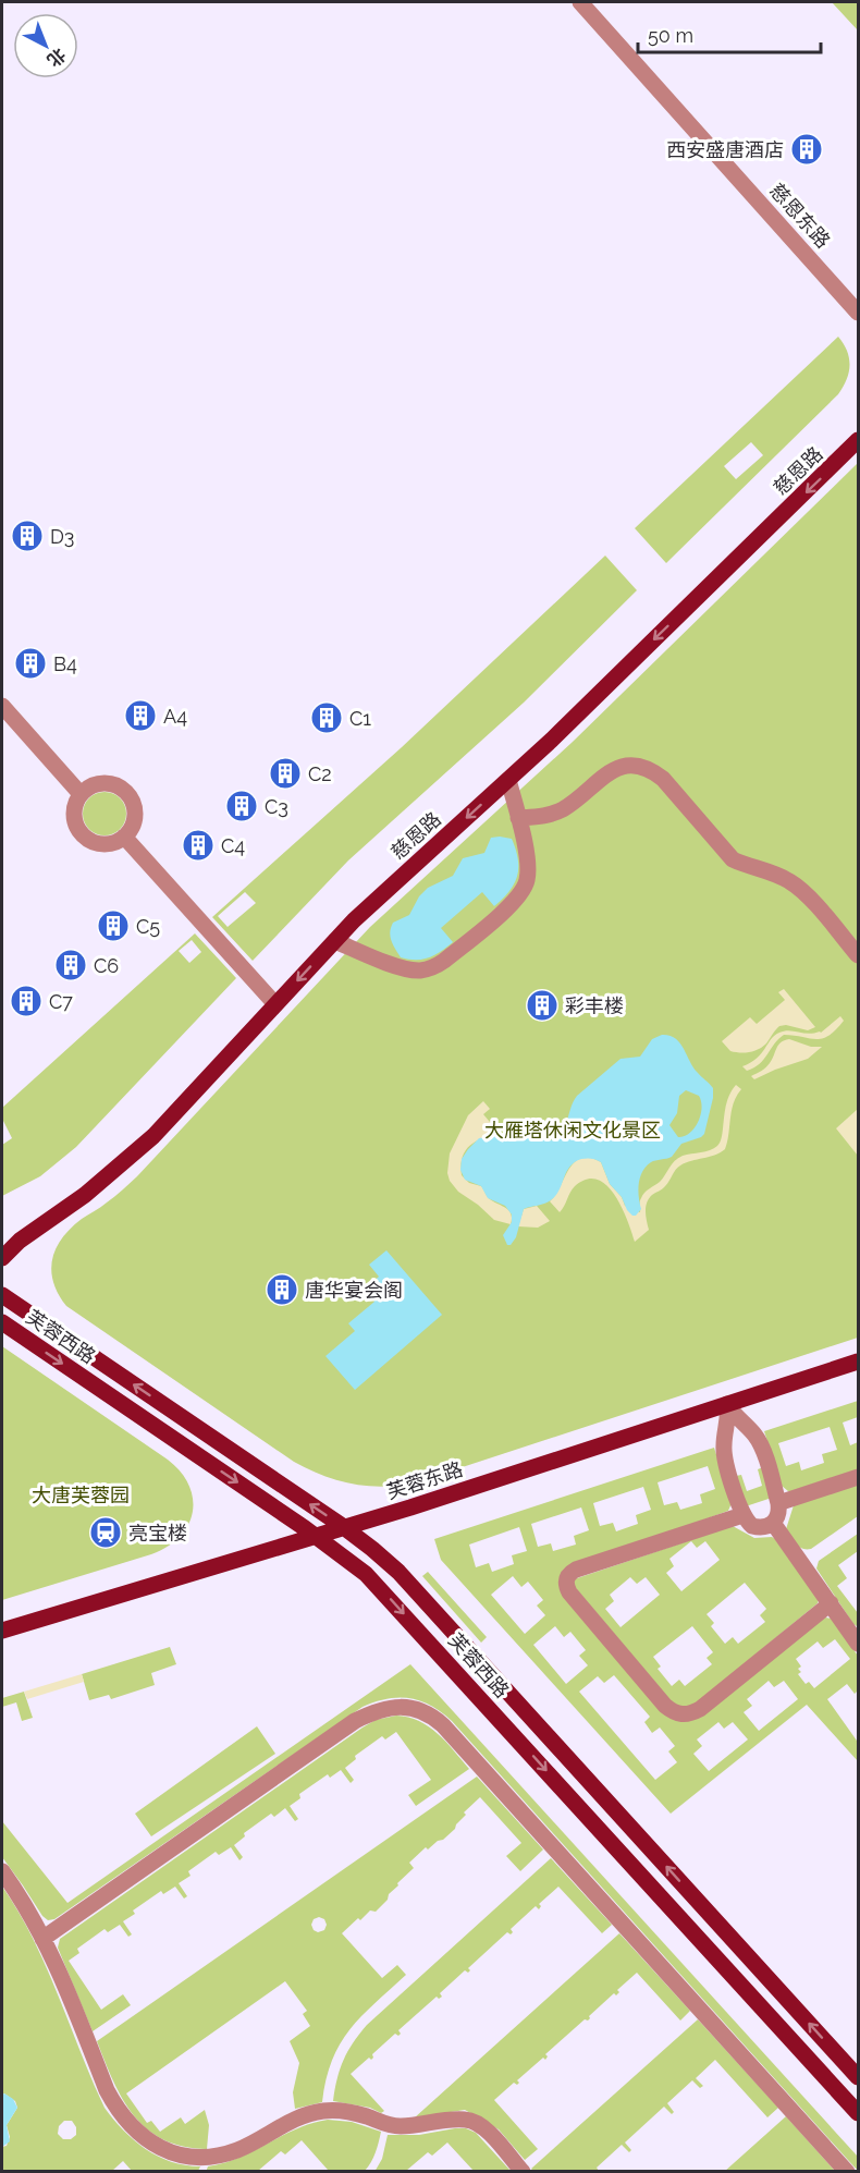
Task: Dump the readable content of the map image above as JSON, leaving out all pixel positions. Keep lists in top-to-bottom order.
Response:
{
  "streets": {
    "main road": ["慈恩路", "芙蓉西路", "芙蓉东路"],
    "street": ["慈恩东路"]
  },
  "crossings": [
    ["芙蓉西路", "芙蓉东路"]
  ],
  "one_way": ["慈恩路"],
  "parks": ["大雁塔休闲文化景区", "大唐芙蓉园"],
  "places": {
    "building": [
      "西安盛唐酒店",
      "D3",
      "B4",
      "A4",
      "C1",
      "C2",
      "C3",
      "C4",
      "C5",
      "C6",
      "C7",
      "彩丰楼",
      "唐华宴会阁"
    ],
    "station": ["亮宝楼"]
  },
  "scale_bar": "50 m",
  "north": "bottom right"
}
